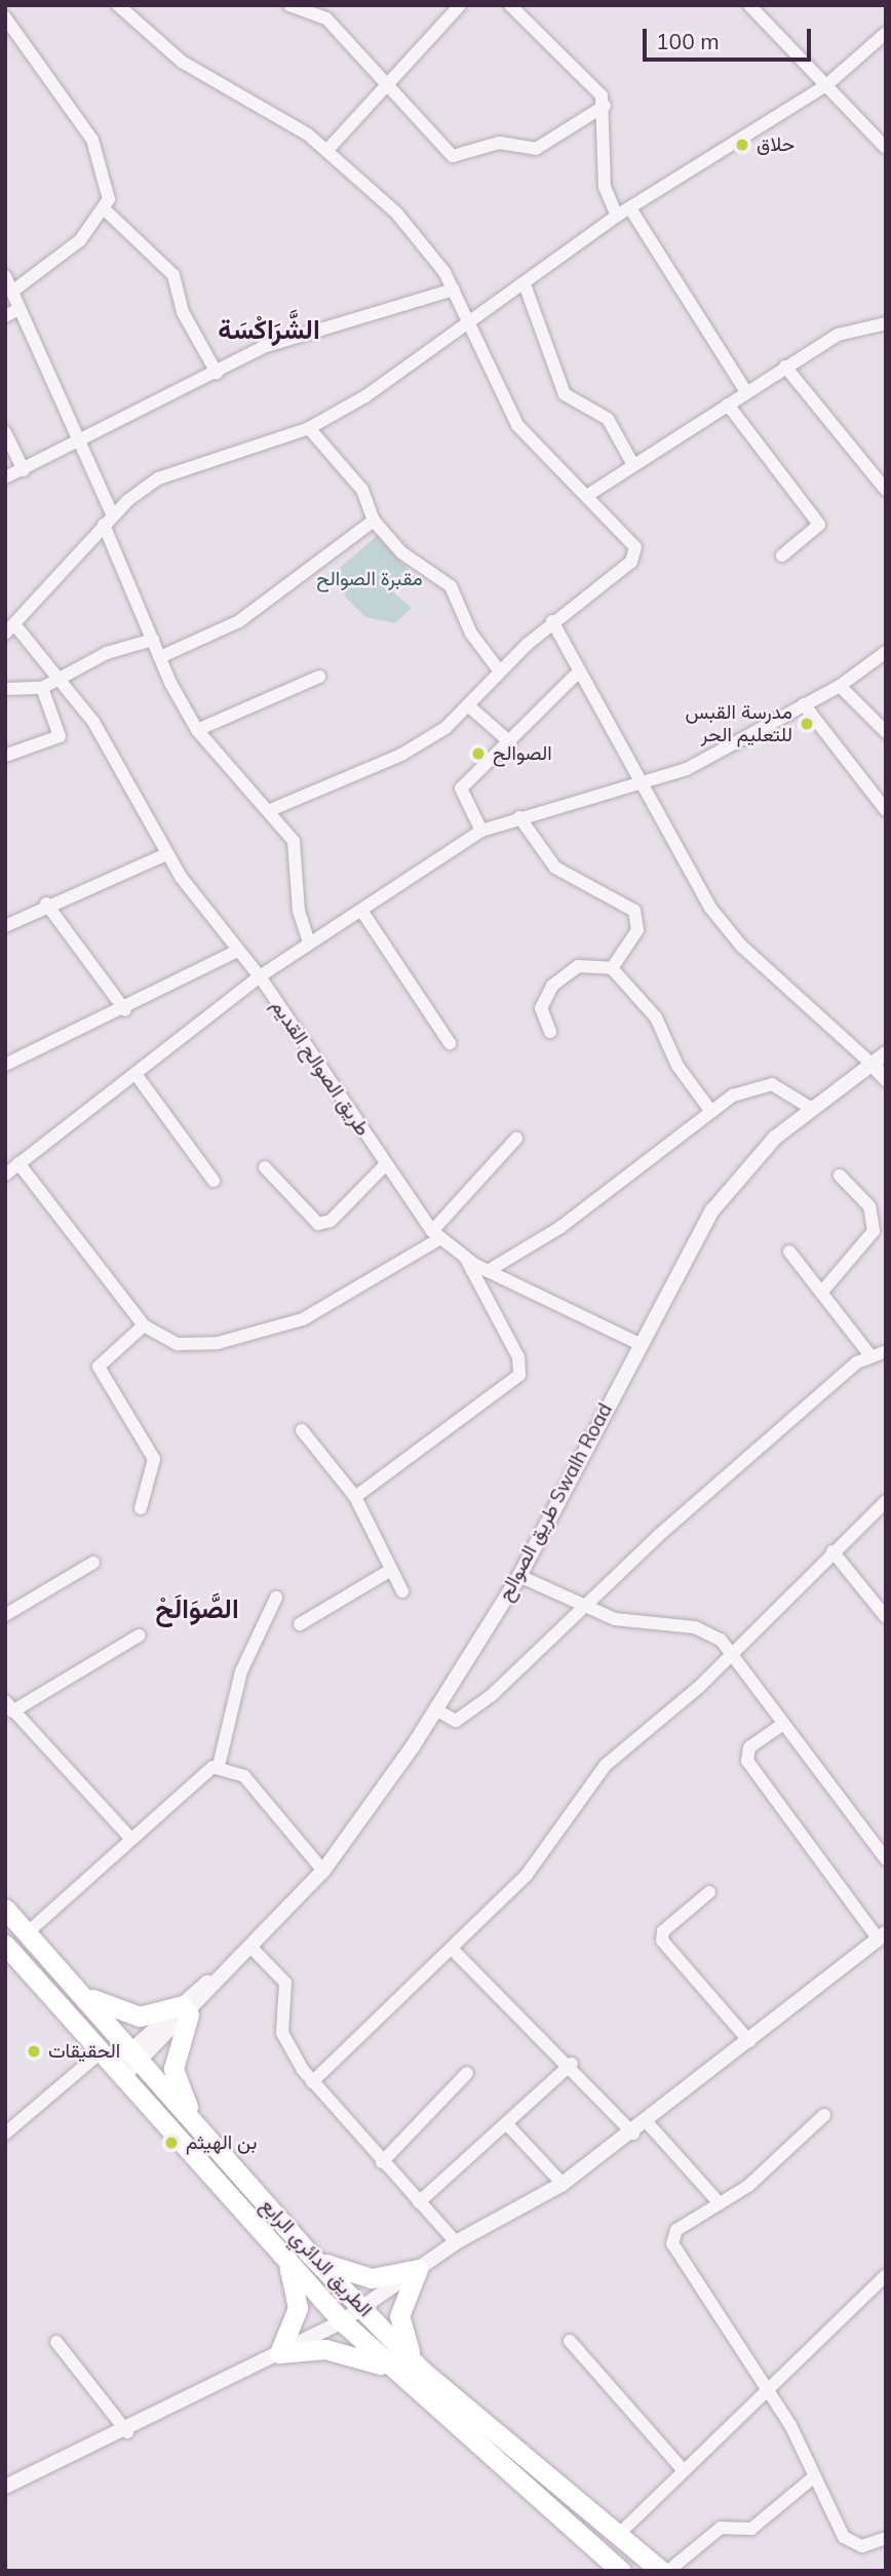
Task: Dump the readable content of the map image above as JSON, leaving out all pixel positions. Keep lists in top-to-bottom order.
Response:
{
  "streets": {
    "main road": ["الطريق الدائري الرابع"],
    "street": ["طريق الصوالح القديم", "طريق الصوالح Swalh Road"]
  },
  "crossings": [
    ["طريق الصوالح القديم", "طريق الصوالح Swalh Road"],
    ["طريق الصوالح Swalh Road", "الطريق الدائري الرابع"]
  ],
  "districts": ["الشَّرَاكْسَة", "الصَّوَالَحْ"],
  "parks": ["مقبرة الصوالح"],
  "places": [
    "حلاق",
    "مدرسة القبس للتعليم الحر",
    "الصوالح",
    "الحقيقات",
    "بن الهيثم"
  ],
  "scale_bar": "100 m"
}
